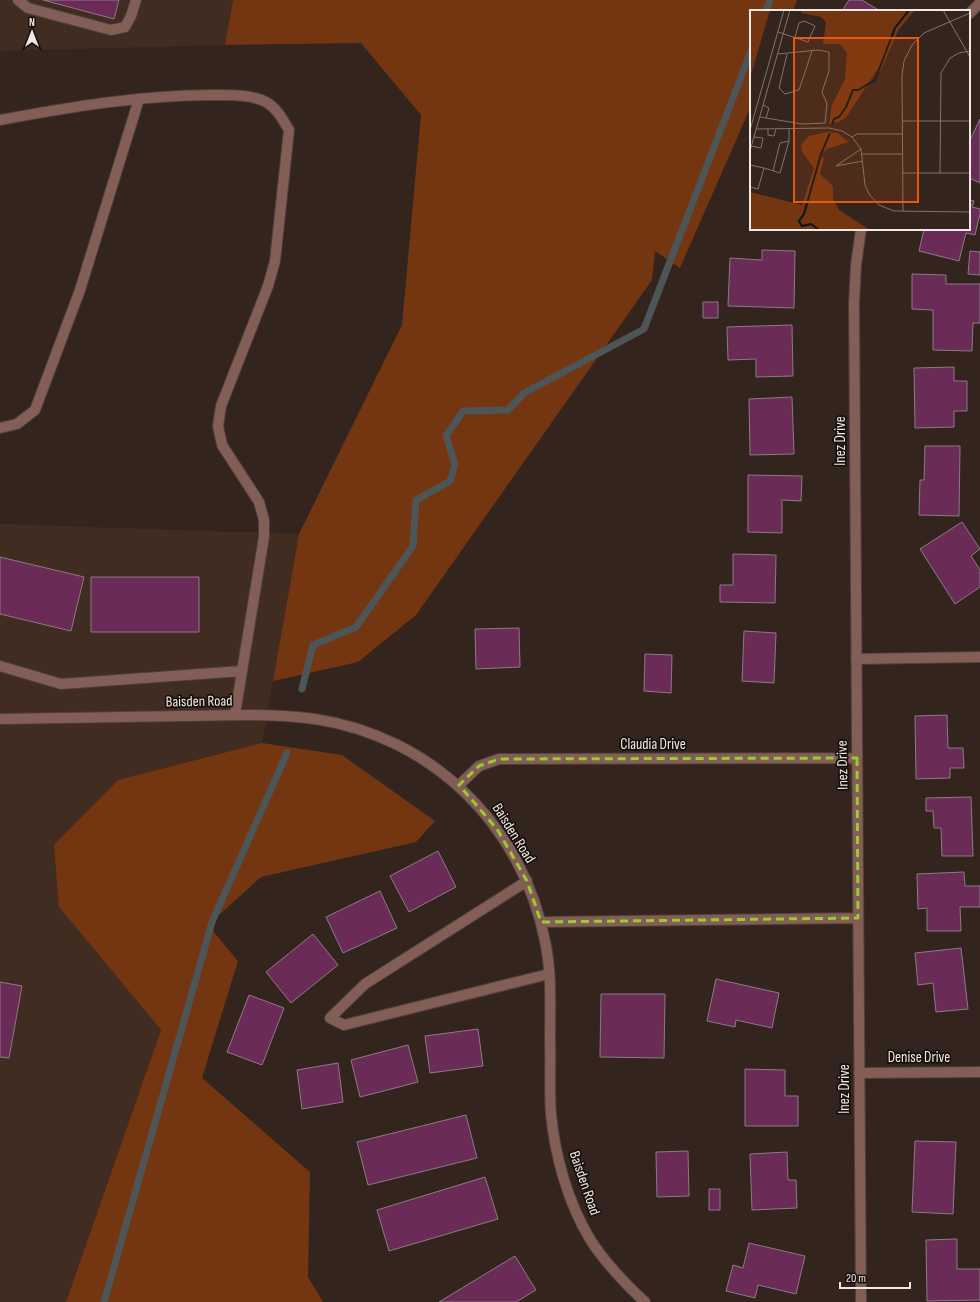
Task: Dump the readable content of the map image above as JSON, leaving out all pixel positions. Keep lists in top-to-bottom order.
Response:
{
  "streets": {
    "street": [
      "Inez Drive",
      "Baisden Road",
      "Claudia Drive",
      "Denise Drive"
    ]
  },
  "crossings": [
    ["Inez Drive", "Claudia Drive"],
    ["Inez Drive", "Denise Drive"],
    ["Baisden Road", "Claudia Drive"]
  ],
  "scale_bar": "20 m",
  "north": "top"
}
